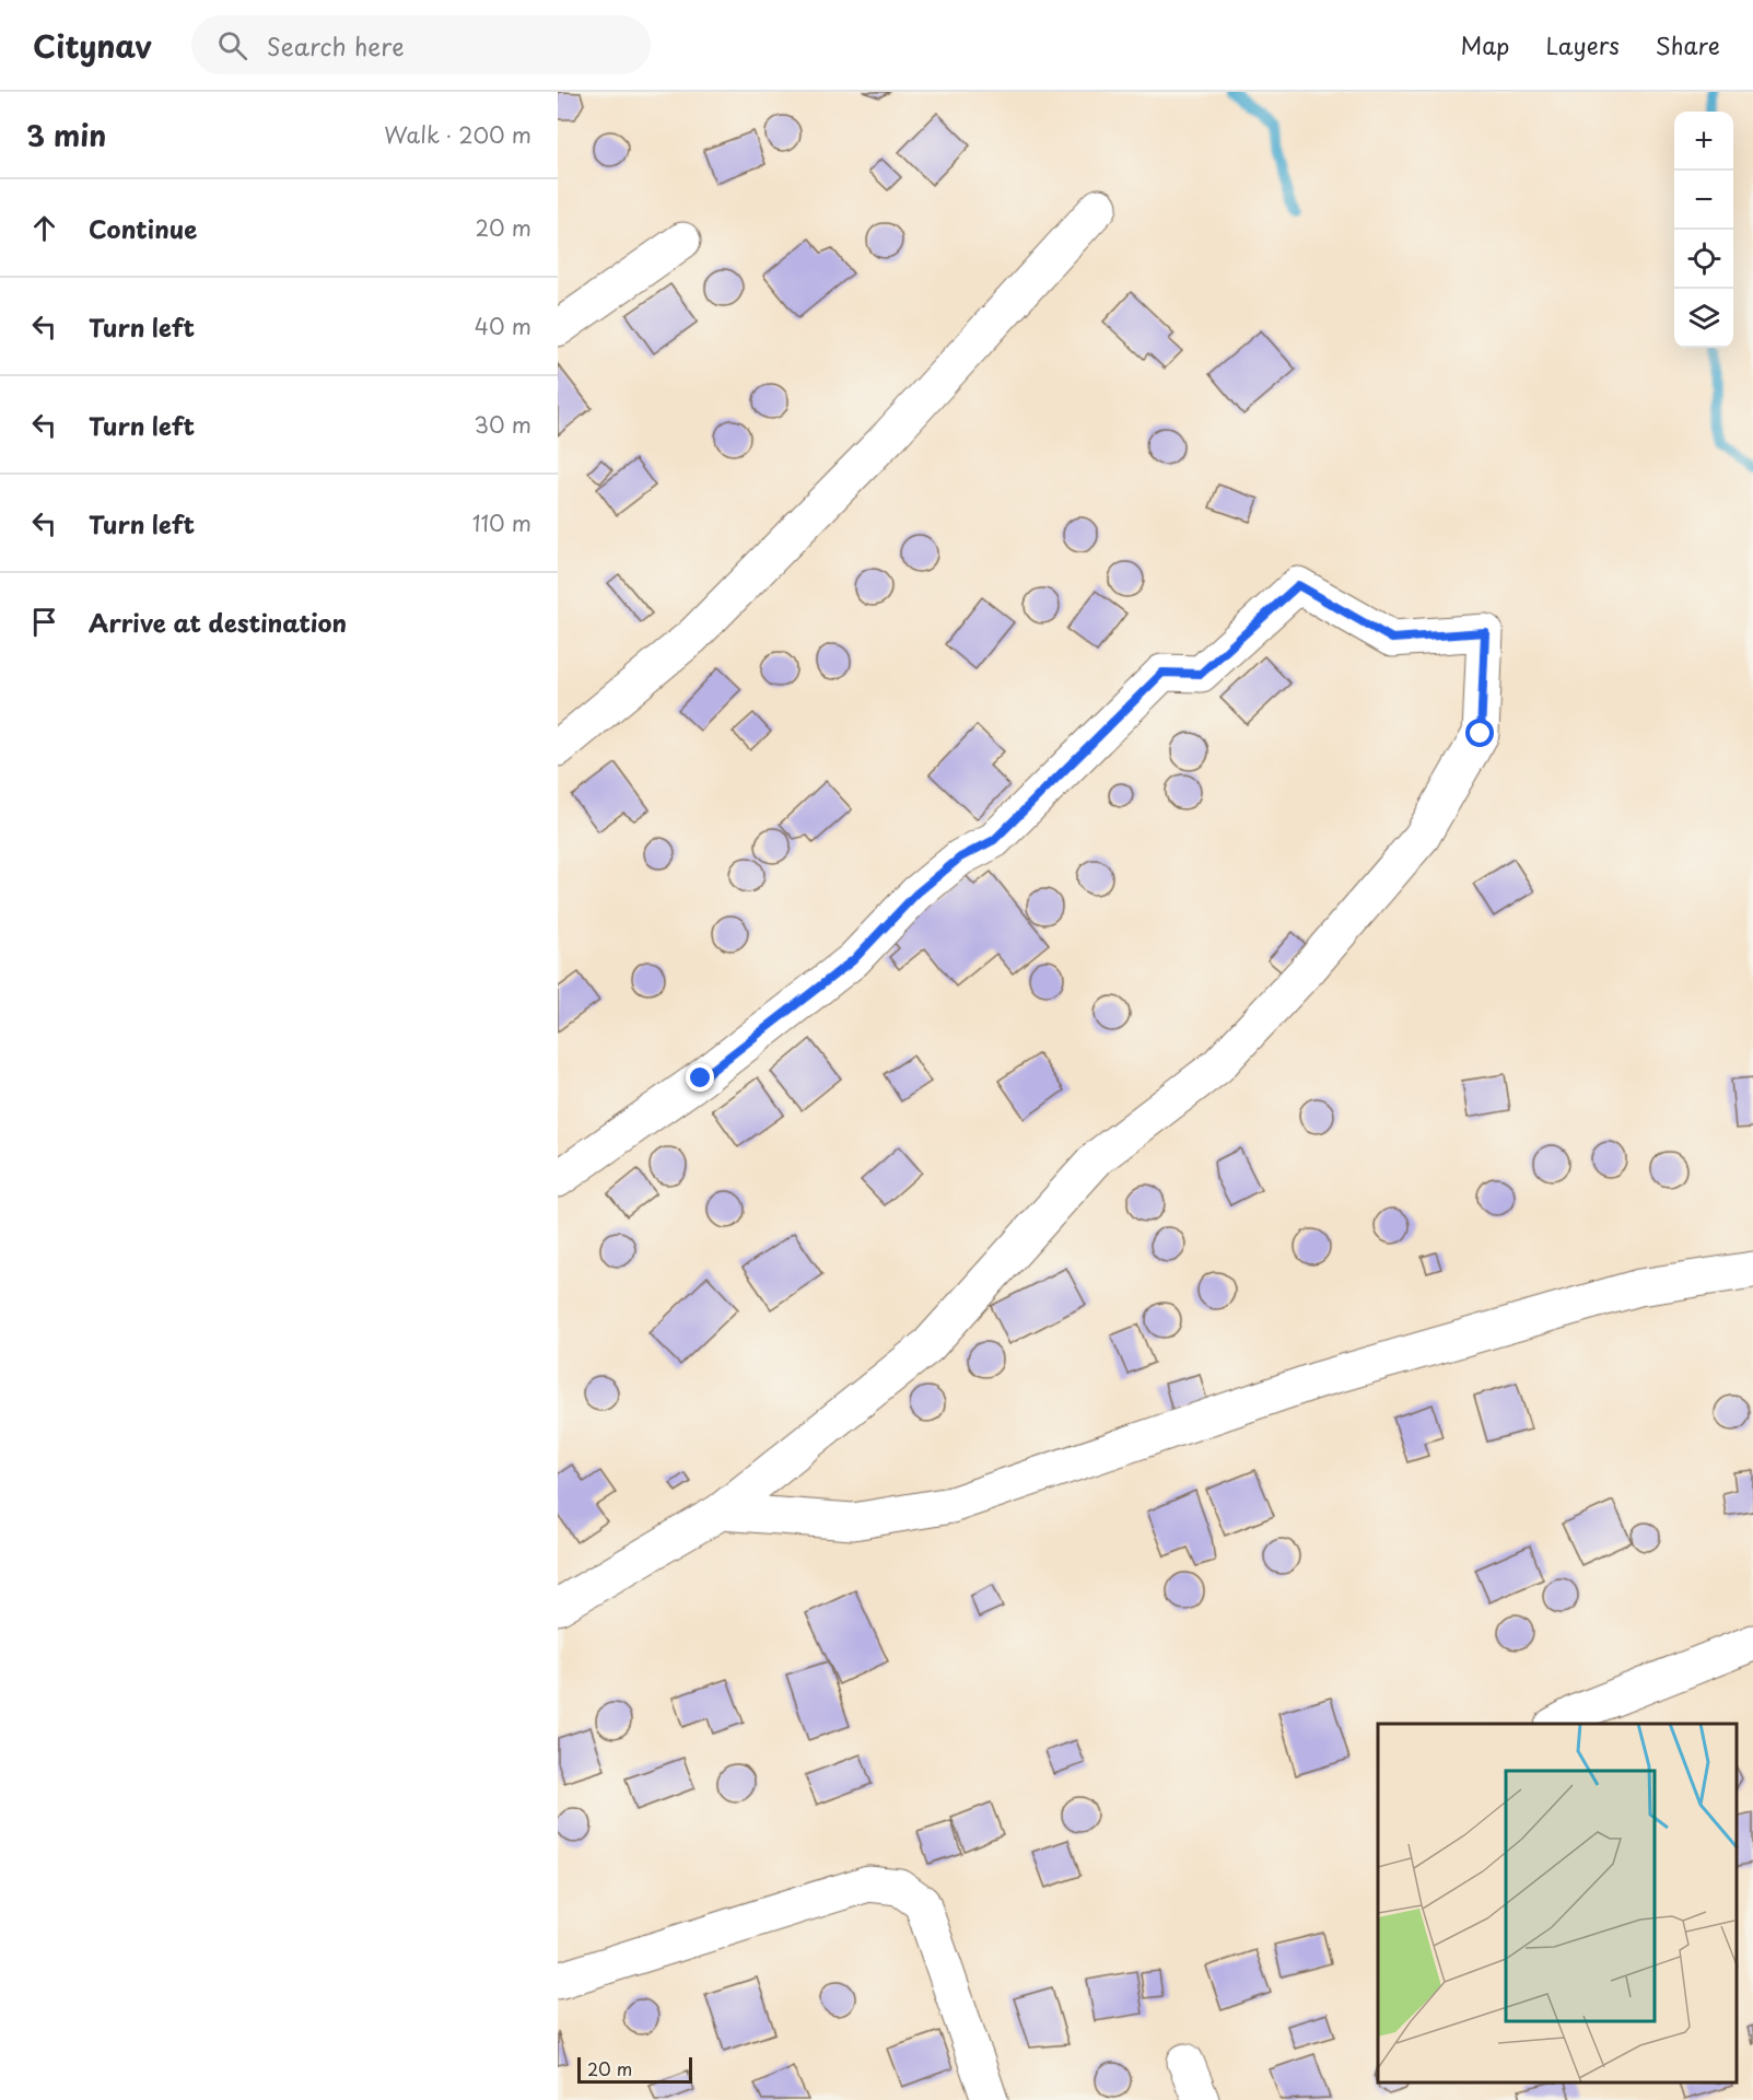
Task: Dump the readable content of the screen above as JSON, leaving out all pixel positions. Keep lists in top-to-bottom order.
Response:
{
  "scale_bar": "20 m",
  "page": {
    "header": "Citynav",
    "search": "Search here",
    "nav": ["Map", "Layers", "Share"],
    "heading": ["3 min", "Walk · 200 m"],
    "map_buttons": ["+", "−"],
    "list": [
      ["Continue", "20 m"],
      ["Turn left", "40 m"],
      ["Turn left", "30 m"],
      ["Turn left", "110 m"],
      "Arrive at destination"
    ],
    "scale": "20 m"
  }
}
